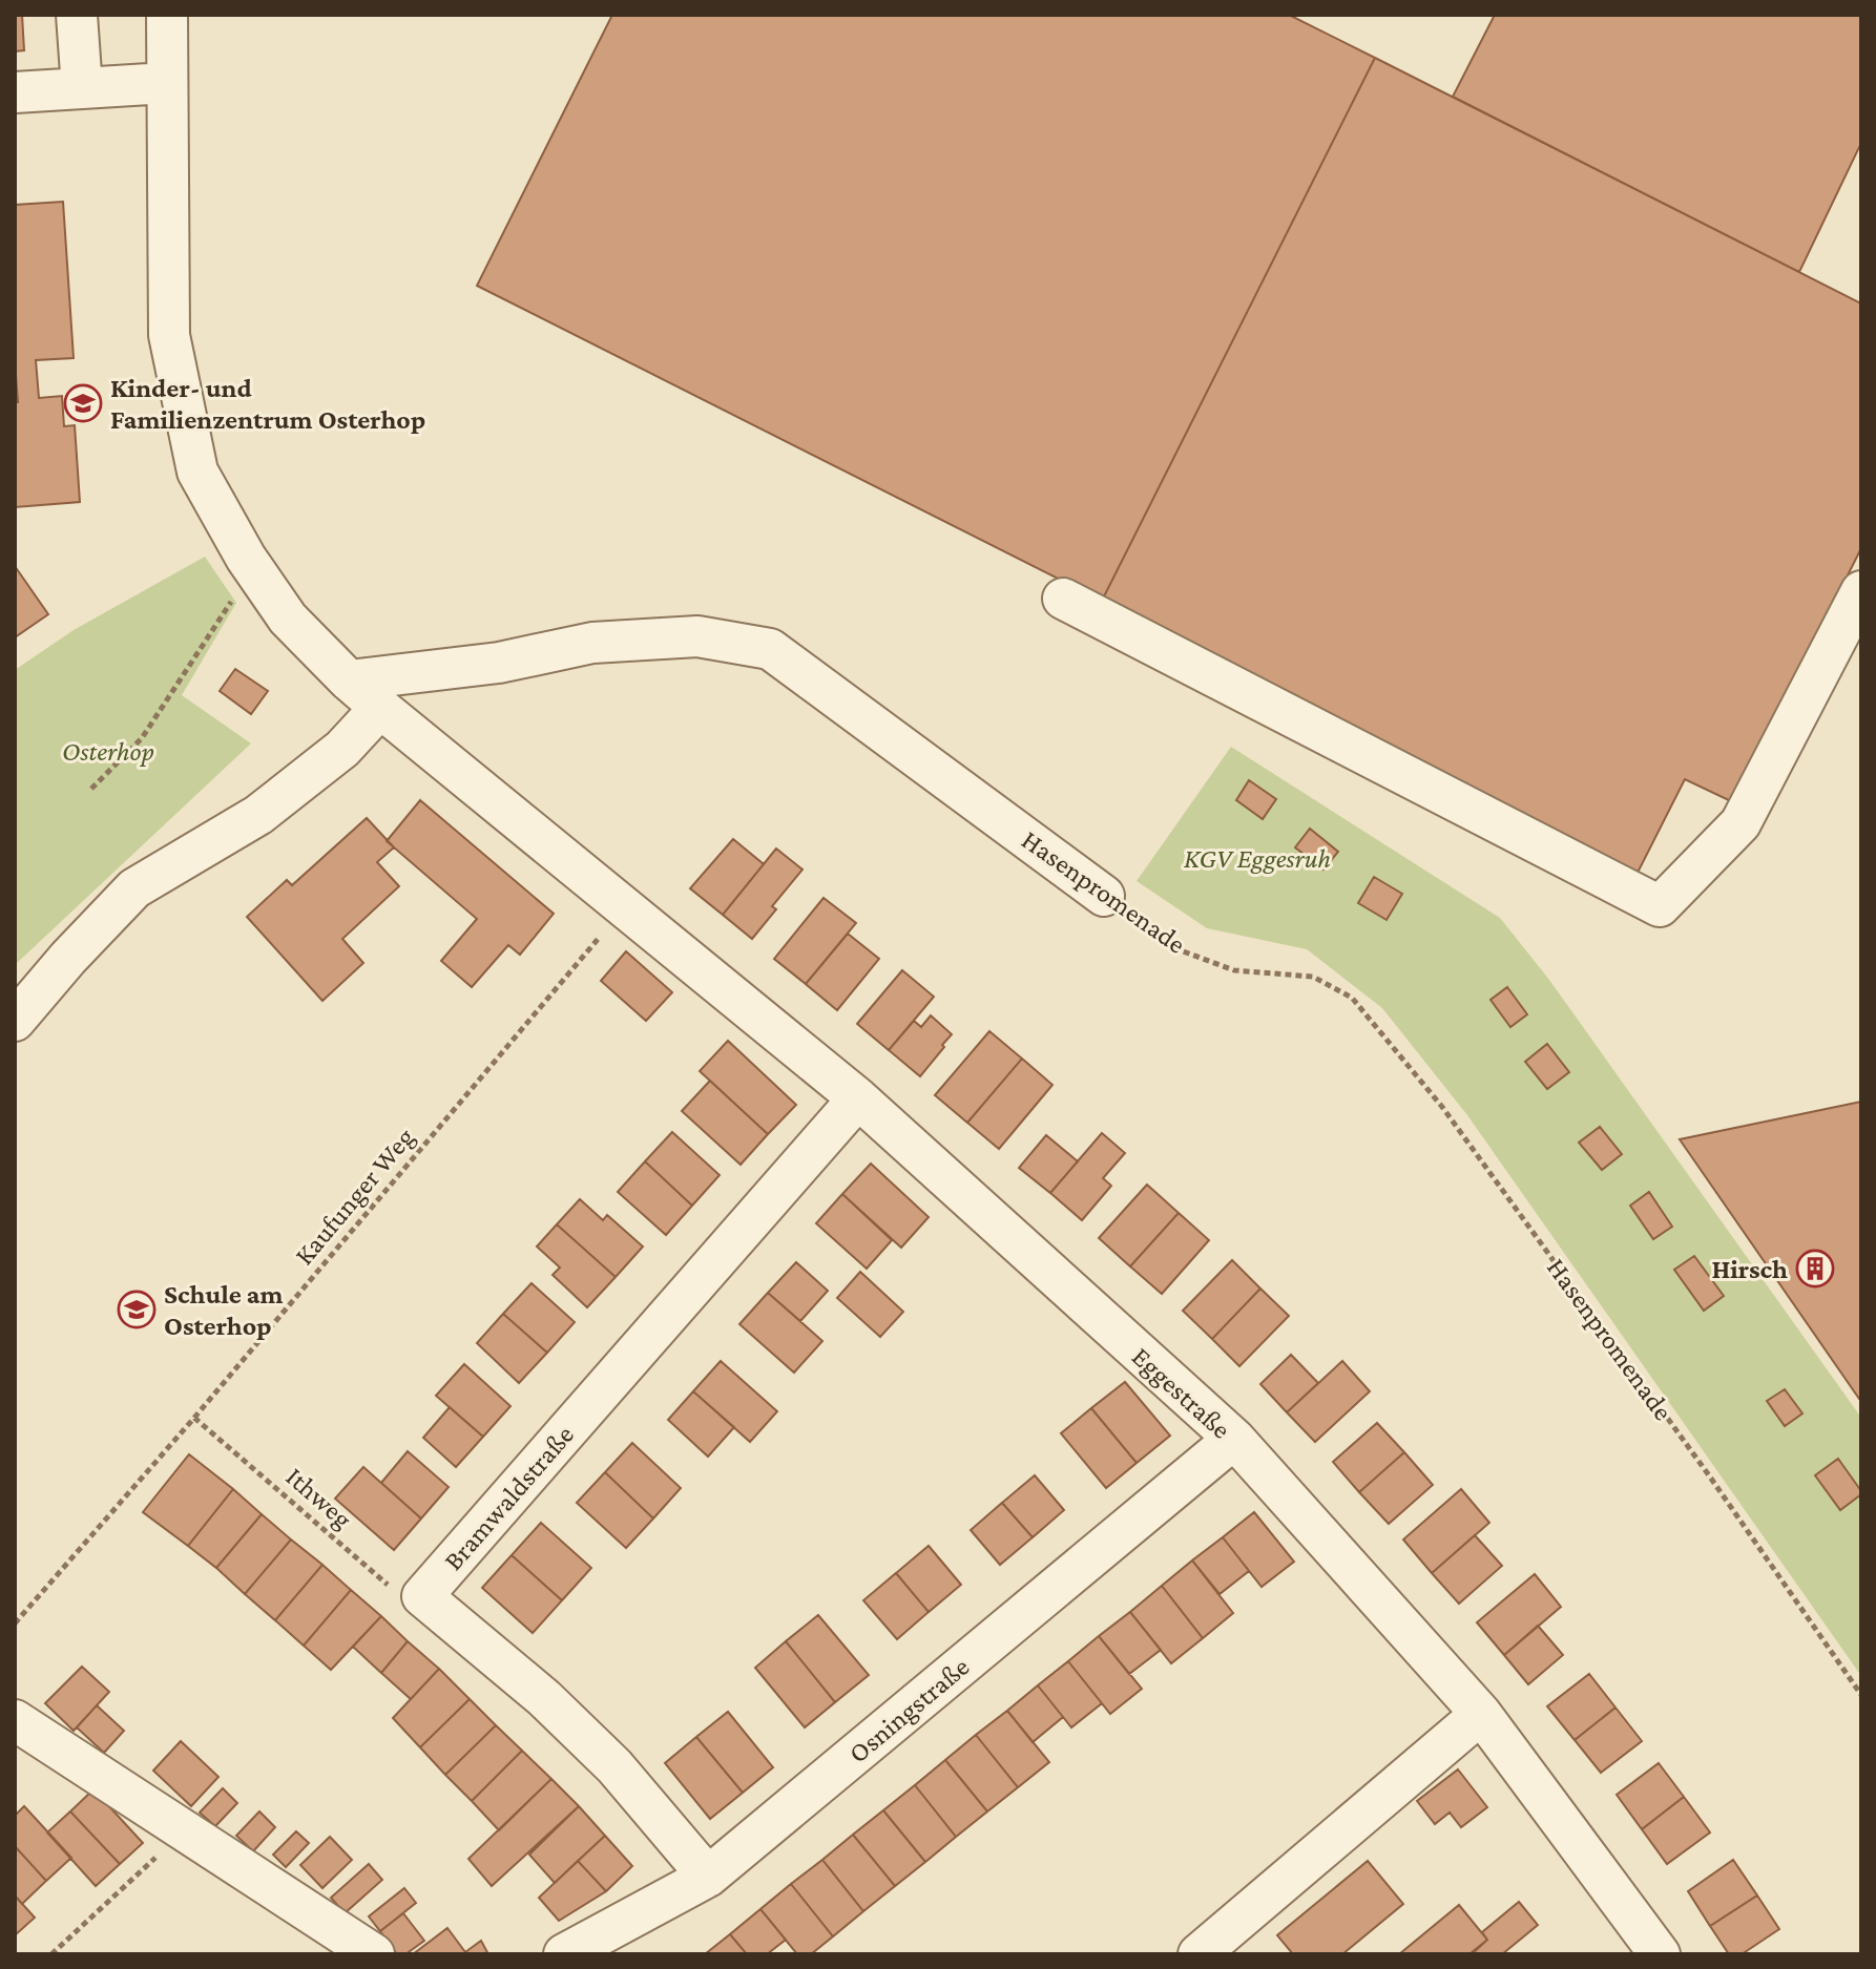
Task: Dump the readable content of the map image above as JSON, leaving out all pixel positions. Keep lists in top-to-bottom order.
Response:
{
  "streets": {
    "street": [
      "Hasenpromenade",
      "Eggestraße",
      "Bramwaldstraße",
      "Osningstraße"
    ],
    "path": ["Kaufunger Weg", "Ithweg"]
  },
  "crossings": [
    ["Kaufunger Weg", "Eggestraße"],
    ["Kaufunger Weg", "Ithweg"],
    ["Eggestraße", "Bramwaldstraße"],
    ["Eggestraße", "Osningstraße"],
    ["Ithweg", "Bramwaldstraße"],
    ["Bramwaldstraße", "Osningstraße"]
  ],
  "parks": ["Osterhop", "KGV Eggesruh"],
  "places": {
    "school or university": ["Kinder- und Familienzentrum Osterhop", "Schule am Osterhop"],
    "building": ["Hirsch"]
  }
}
